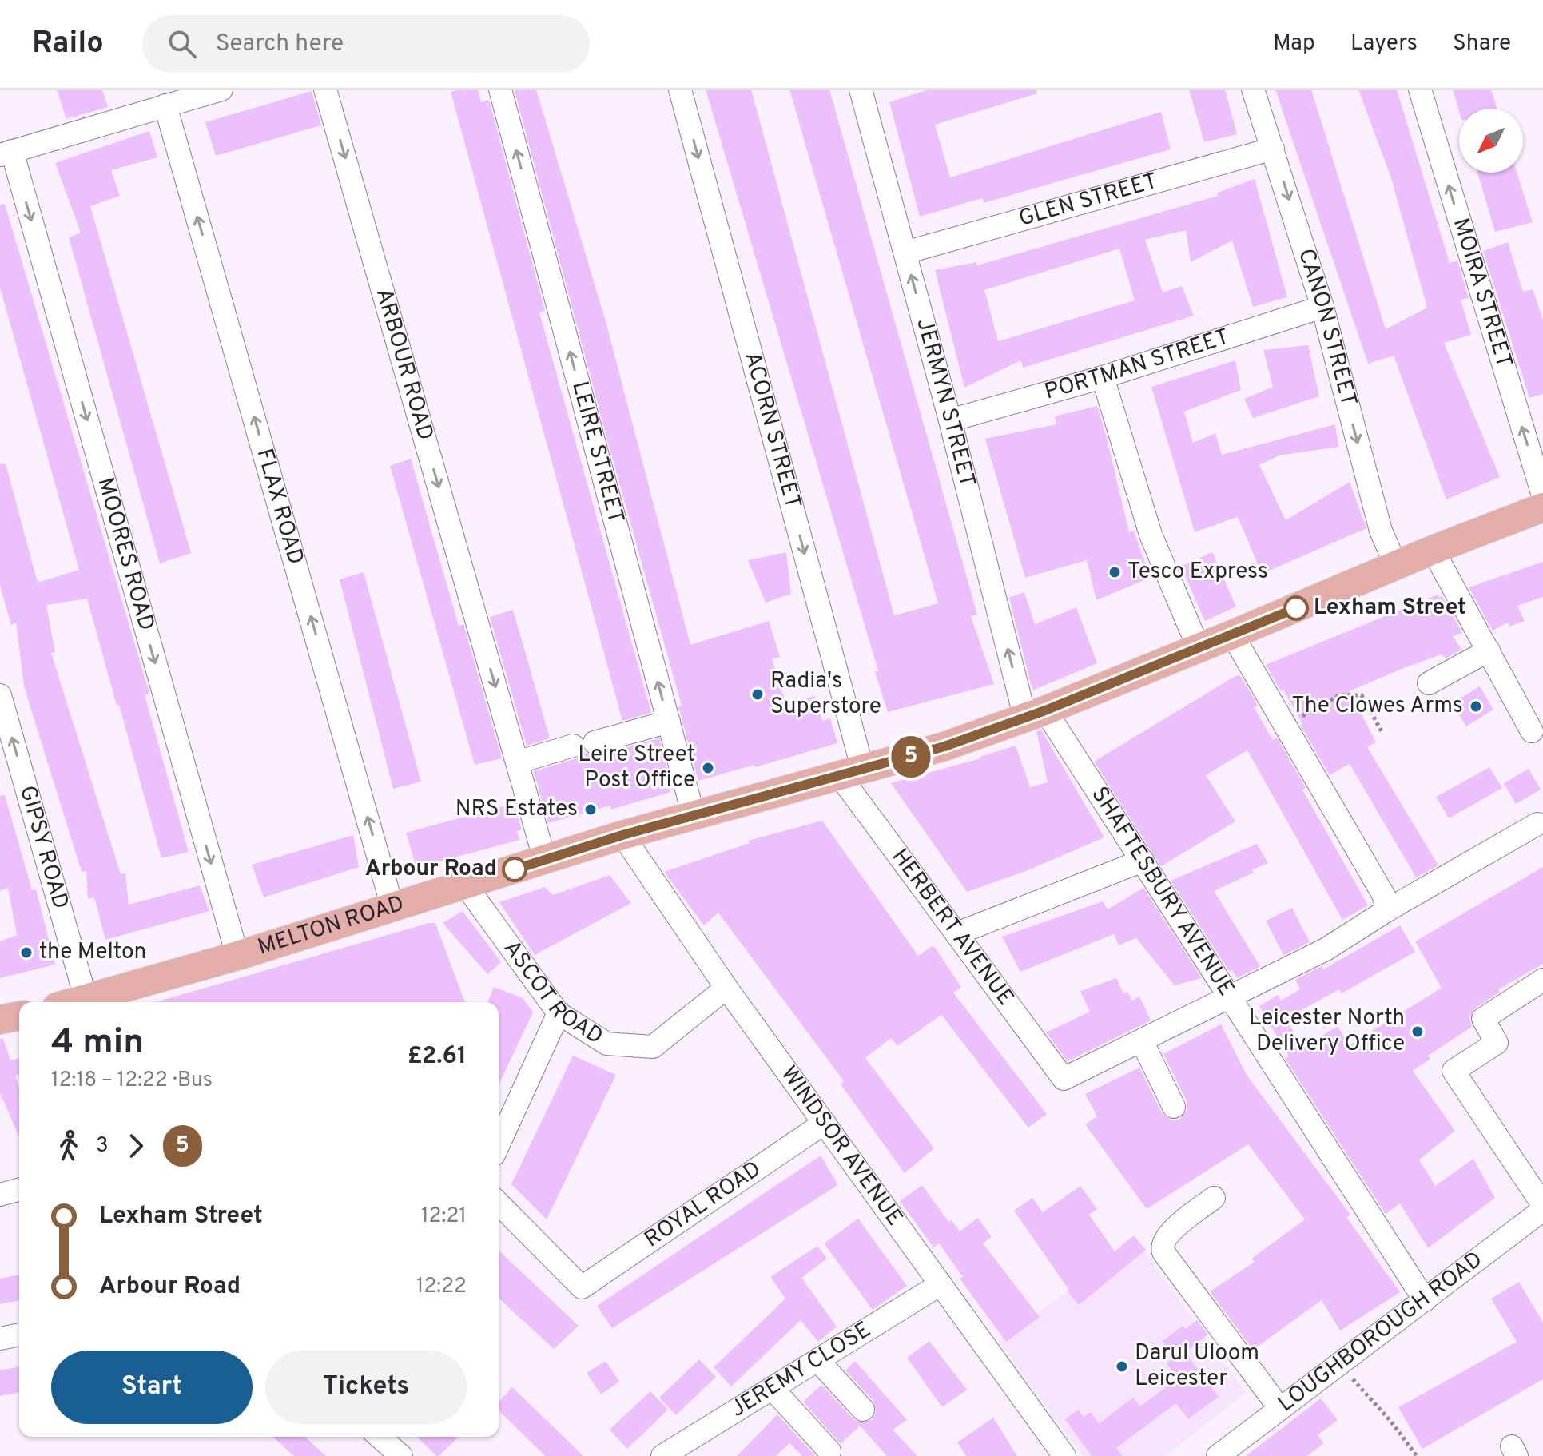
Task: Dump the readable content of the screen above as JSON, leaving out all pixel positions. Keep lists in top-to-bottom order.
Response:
{
  "streets": {
    "main road": ["MELTON ROAD"],
    "street": [
      "GLEN STREET",
      "MOIRA STREET",
      "CANON STREET",
      "ARBOUR ROAD",
      "PORTMAN STREET",
      "JERMYN STREET",
      "ACORN STREET",
      "LEIRE STREET",
      "FLAX ROAD",
      "MOORES ROAD",
      "GIPSY ROAD",
      "SHAFTESBURY AVENUE",
      "HERBERT AVENUE",
      "ASCOT ROAD",
      "WINDSOR AVENUE",
      "ROYAL ROAD",
      "LOUGHBOROUGH ROAD",
      "JEREMY CLOSE"
    ]
  },
  "crossings": [
    ["GLEN STREET", "CANON STREET"],
    ["GLEN STREET", "JERMYN STREET"],
    ["CANON STREET", "PORTMAN STREET"],
    ["CANON STREET", "MELTON ROAD"],
    ["ARBOUR ROAD", "MELTON ROAD"],
    ["PORTMAN STREET", "JERMYN STREET"],
    ["JERMYN STREET", "SHAFTESBURY AVENUE"],
    ["JERMYN STREET", "MELTON ROAD"],
    ["ACORN STREET", "MELTON ROAD"],
    ["ACORN STREET", "HERBERT AVENUE"],
    ["LEIRE STREET", "MELTON ROAD"],
    ["FLAX ROAD", "MELTON ROAD"],
    ["MOORES ROAD", "MELTON ROAD"],
    ["GIPSY ROAD", "MELTON ROAD"],
    ["SHAFTESBURY AVENUE", "MELTON ROAD"],
    ["SHAFTESBURY AVENUE", "LOUGHBOROUGH ROAD"],
    ["MELTON ROAD", "HERBERT AVENUE"],
    ["MELTON ROAD", "ASCOT ROAD"],
    ["MELTON ROAD", "WINDSOR AVENUE"],
    ["ASCOT ROAD", "WINDSOR AVENUE"],
    ["WINDSOR AVENUE", "ROYAL ROAD"],
    ["WINDSOR AVENUE", "JEREMY CLOSE"]
  ],
  "one_way": [
    "MOIRA STREET",
    "CANON STREET",
    "ARBOUR ROAD",
    "ACORN STREET",
    "LEIRE STREET",
    "FLAX ROAD",
    "MOORES ROAD",
    "GIPSY ROAD"
  ],
  "places": [
    "Tesco Express",
    "Lexham Street",
    "Radia's Superstore",
    "The Clowes Arms",
    "Leire Street Post Office",
    "NRS Estates",
    "Arbour Road",
    "the Melton",
    "Leicester North Delivery Office",
    "Darul Uloom Leicester"
  ],
  "lines": ["bus line 5"],
  "north": "bottom left",
  "page": {
    "header": "Railo",
    "search": "Search here",
    "nav": ["Map", "Layers", "Share"],
    "on_map": "5",
    "heading": ["4 min", "12:18 – 12:22 · Bus", "£2.61"],
    "legs": ["3", "5"],
    "list": [
      {
        "name": "Lexham Street",
        "value": "12:21"
      },
      {
        "name": "Arbour Road",
        "value": "12:22"
      }
    ],
    "buttons": ["Start", "Tickets"]
  }
}
